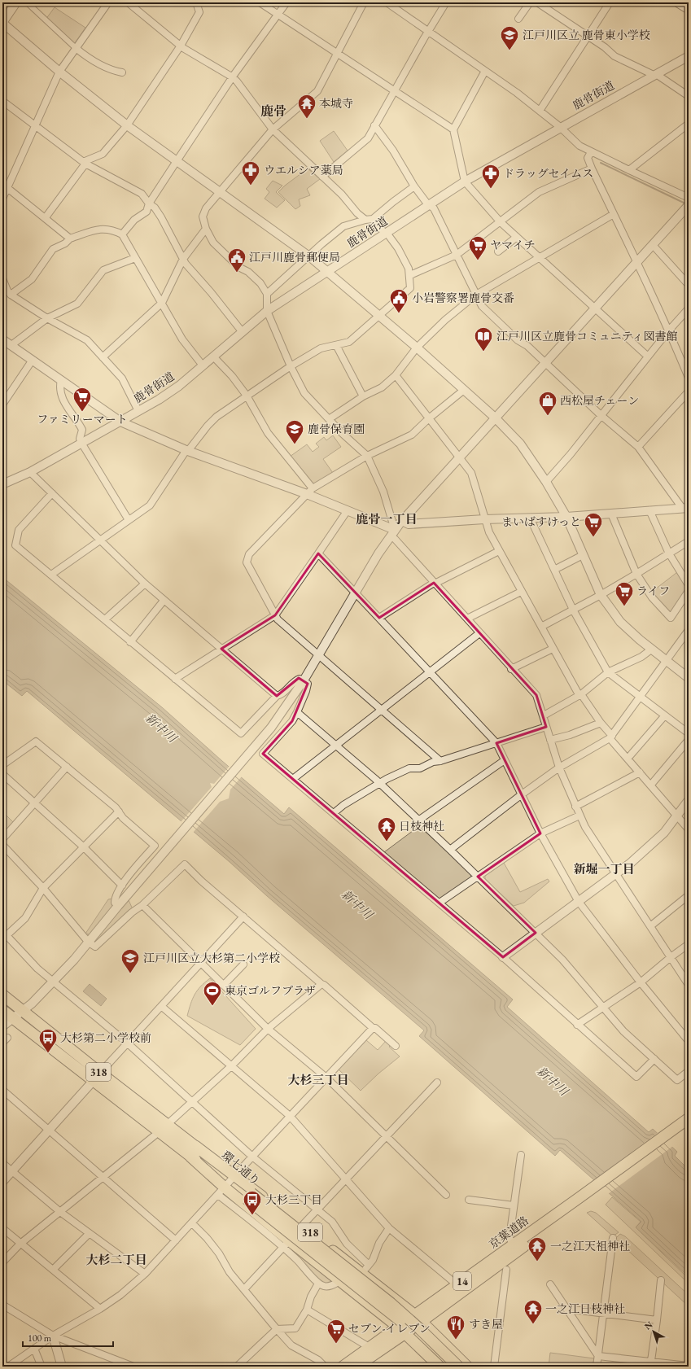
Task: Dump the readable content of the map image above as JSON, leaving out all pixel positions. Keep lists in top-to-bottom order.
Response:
{
  "streets": {
    "main road": [
      "318",
      "環七通り",
      "京葉道路",
      "14"
    ],
    "street": ["鹿骨街道"]
  },
  "crossings": [
    ["318", "環七通り"],
    ["318", "京葉道路"]
  ],
  "districts": [
    "鹿骨",
    "鹿骨一丁目",
    "新堀一丁目",
    "大杉三丁目",
    "大杉二丁目"
  ],
  "water": ["新中川"],
  "places": {
    "school or university": ["江戸川区立 鹿骨東小学校", "鹿骨保育園", "江戸川区立大杉第二小学校"],
    "temple": [
      "本城寺",
      "日枝神社",
      "一之江天祖神社",
      "一之江日枝神社"
    ],
    "pharmacy": ["ウエルシア薬局", "ドラッグセイムス"],
    "supermarket": [
      "ヤマイチ",
      "ファミリーマート",
      "まいばすけっと",
      "ライフ",
      "セブン-イレブン"
    ],
    "public building": ["江戸川鹿骨郵便局", "小岩警察署鹿骨交番"],
    "library": ["江戸川区立鹿骨コミュニティ図書館"],
    "shop": ["西松屋チェーン"],
    "sports": ["東京ゴルフプラザ"],
    "bus stop": ["大杉第二小学校前", "大杉三丁目"],
    "restaurant": ["すき屋"]
  },
  "scale_bar": "100 m",
  "north": "top left"
}
